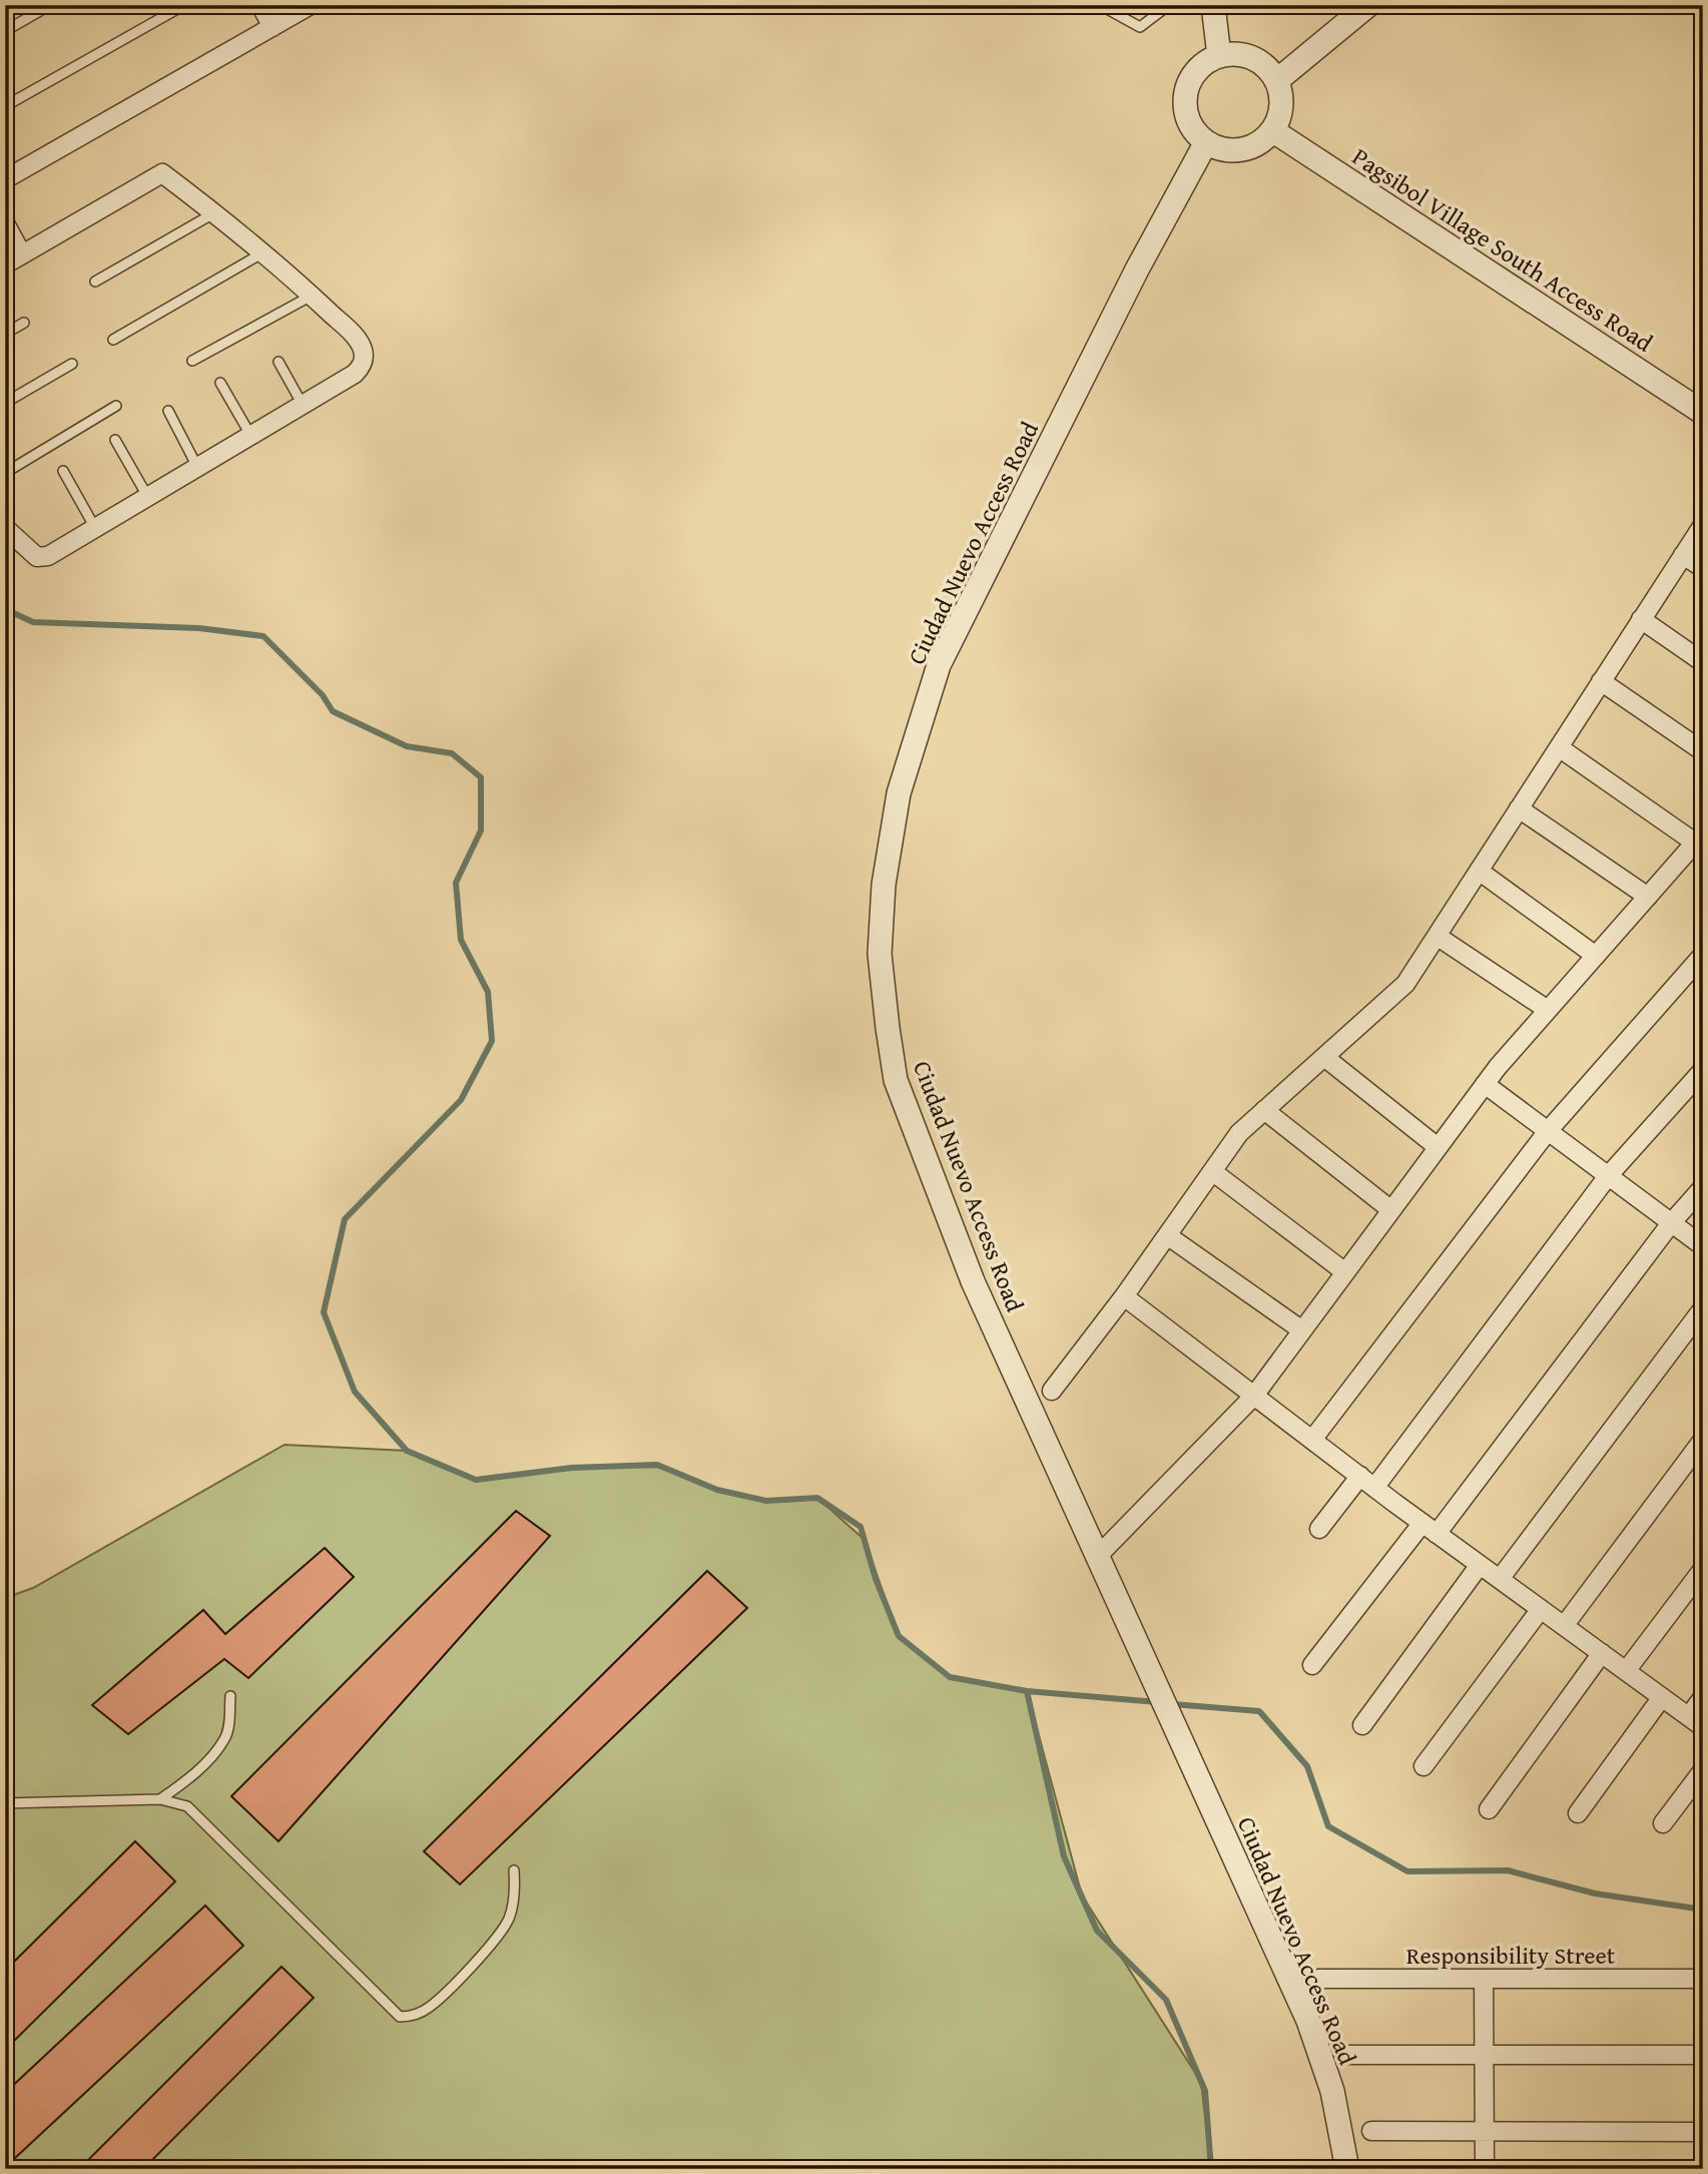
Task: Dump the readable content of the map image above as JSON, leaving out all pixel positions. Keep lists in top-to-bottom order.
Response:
{
  "streets": {
    "street": ["Pagsibol Village South Access Road", "Ciudad Nuevo Access Road", "Responsibility Street"]
  },
  "crossings": [
    ["Pagsibol Village South Access Road", "Ciudad Nuevo Access Road"]
  ]
}
